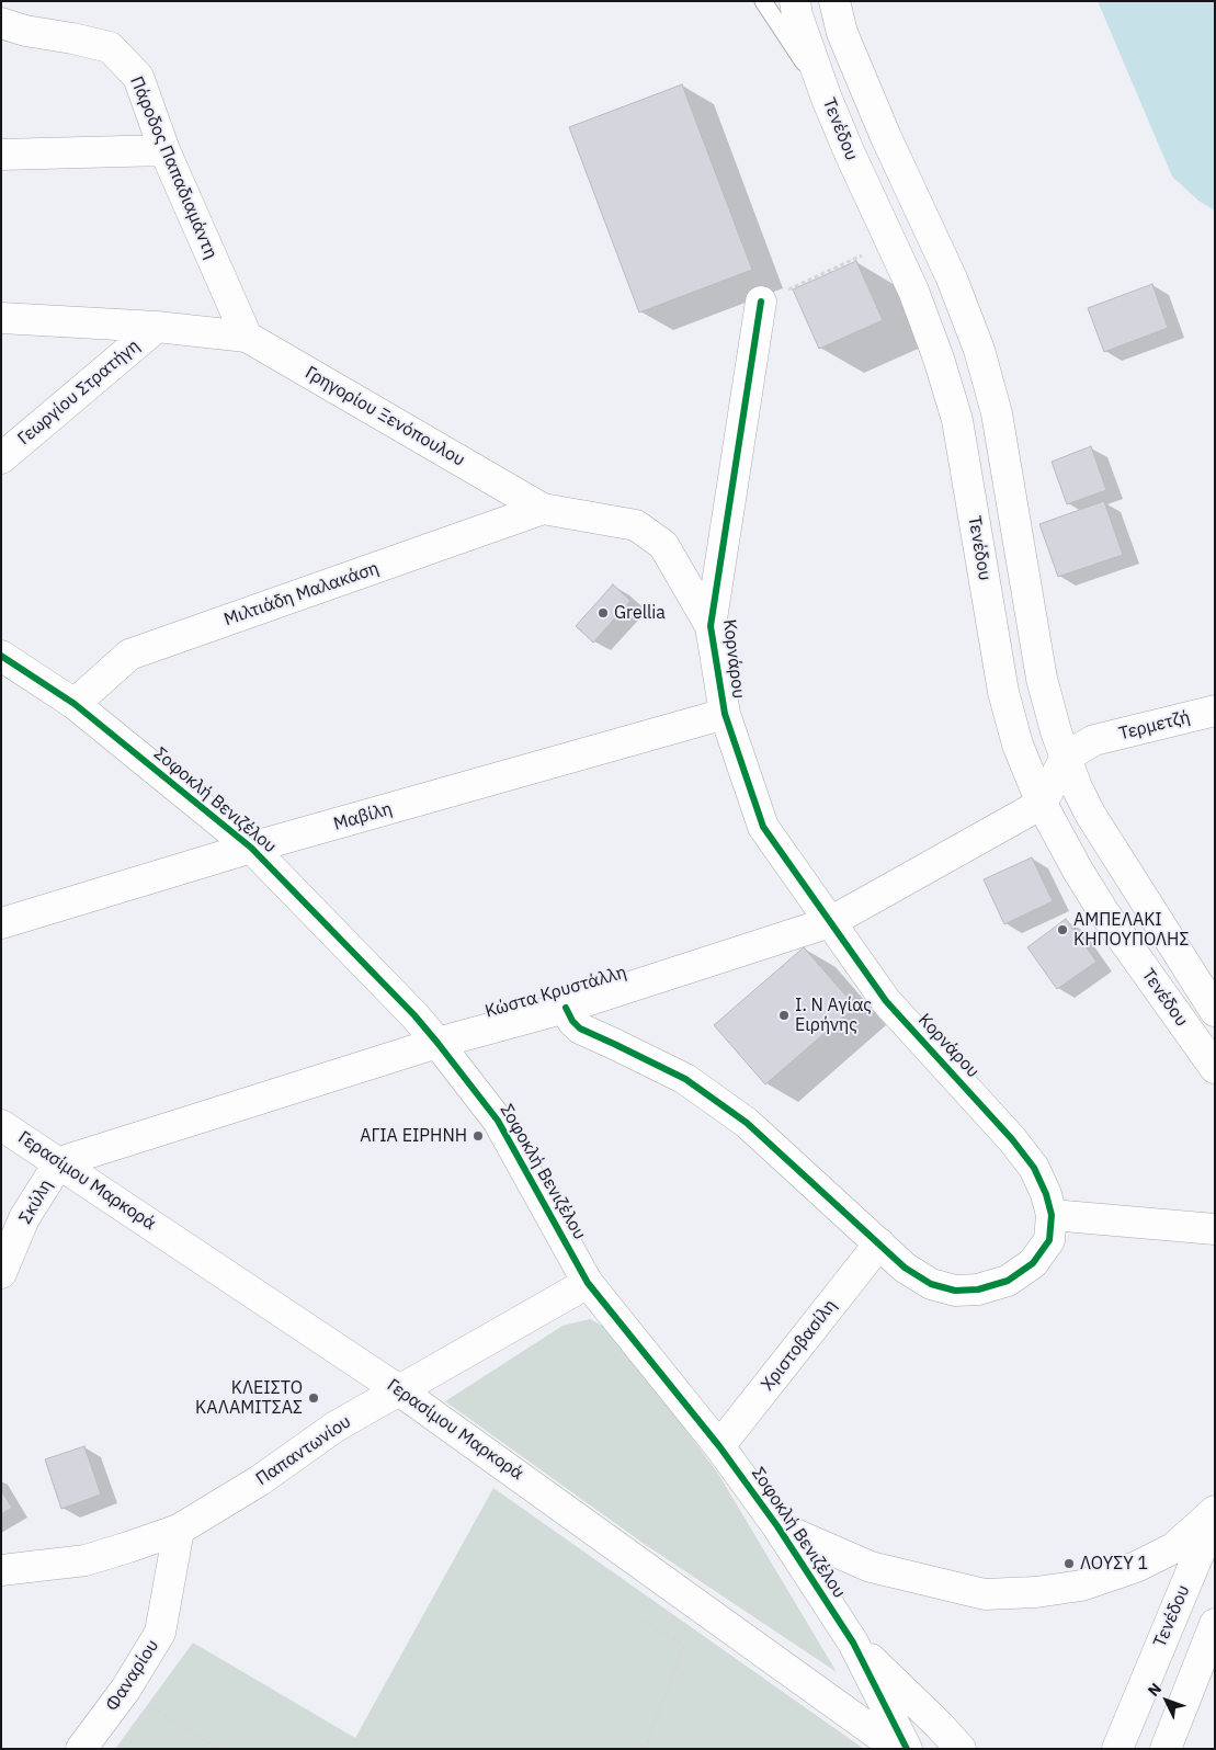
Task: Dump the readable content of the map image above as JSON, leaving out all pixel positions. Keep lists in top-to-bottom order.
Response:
{
  "streets": {
    "street": [
      "Τενέδου",
      "Πάροδος Παπαδιαμάντη",
      "Γεωργίου Στρατήγη",
      "Γρηγορίου Ξενόπουλου",
      "Μιλτιάδη Μαλακάση",
      "Κορνάρου",
      "Τερμετζή",
      "Σοφοκλή Βενιζέλου",
      "Μαβίλη",
      "Κώστα Κρυστάλλη",
      "Γερασίμου Μαρκορά",
      "Σκύλη",
      "Χριστοβασίλη",
      "Παπαντωνίου",
      "Φαναρίου"
    ]
  },
  "crossings": [
    ["Τενέδου", "Τερμετζή"],
    ["Τενέδου", "Κώστα Κρυστάλλη"],
    ["Πάροδος Παπαδιαμάντη", "Γρηγορίου Ξενόπουλου"],
    ["Γεωργίου Στρατήγη", "Γρηγορίου Ξενόπουλου"],
    ["Γρηγορίου Ξενόπουλου", "Μιλτιάδη Μαλακάση"],
    ["Γρηγορίου Ξενόπουλου", "Κορνάρου"],
    ["Μιλτιάδη Μαλακάση", "Σοφοκλή Βενιζέλου"],
    ["Κορνάρου", "Μαβίλη"],
    ["Κορνάρου", "Κώστα Κρυστάλλη"],
    ["Κορνάρου", "Χριστοβασίλη"],
    ["Σοφοκλή Βενιζέλου", "Μαβίλη"],
    ["Σοφοκλή Βενιζέλου", "Κώστα Κρυστάλλη"],
    ["Σοφοκλή Βενιζέλου", "Χριστοβασίλη"],
    ["Σοφοκλή Βενιζέλου", "Παπαντωνίου"],
    ["Κώστα Κρυστάλλη", "Γερασίμου Μαρκορά"],
    ["Κώστα Κρυστάλλη", "Σκύλη"],
    ["Γερασίμου Μαρκορά", "Σκύλη"],
    ["Γερασίμου Μαρκορά", "Παπαντωνίου"],
    ["Παπαντωνίου", "Φαναρίου"]
  ],
  "places": [
    "Grellia",
    "ΑΜΠΕΛΑΚΙ ΚΗΠΟΥΠΟΛΗΣ",
    "Ι. Ν Αγίας Ειρήνης",
    "ΑΓΙΑ ΕΙΡΗΝΗ",
    "ΚΛΕΙΣΤΟ ΚΑΛΑΜΙΤΣΑΣ",
    "ΛΟΥΣΥ 1"
  ],
  "north": "top left"
}
